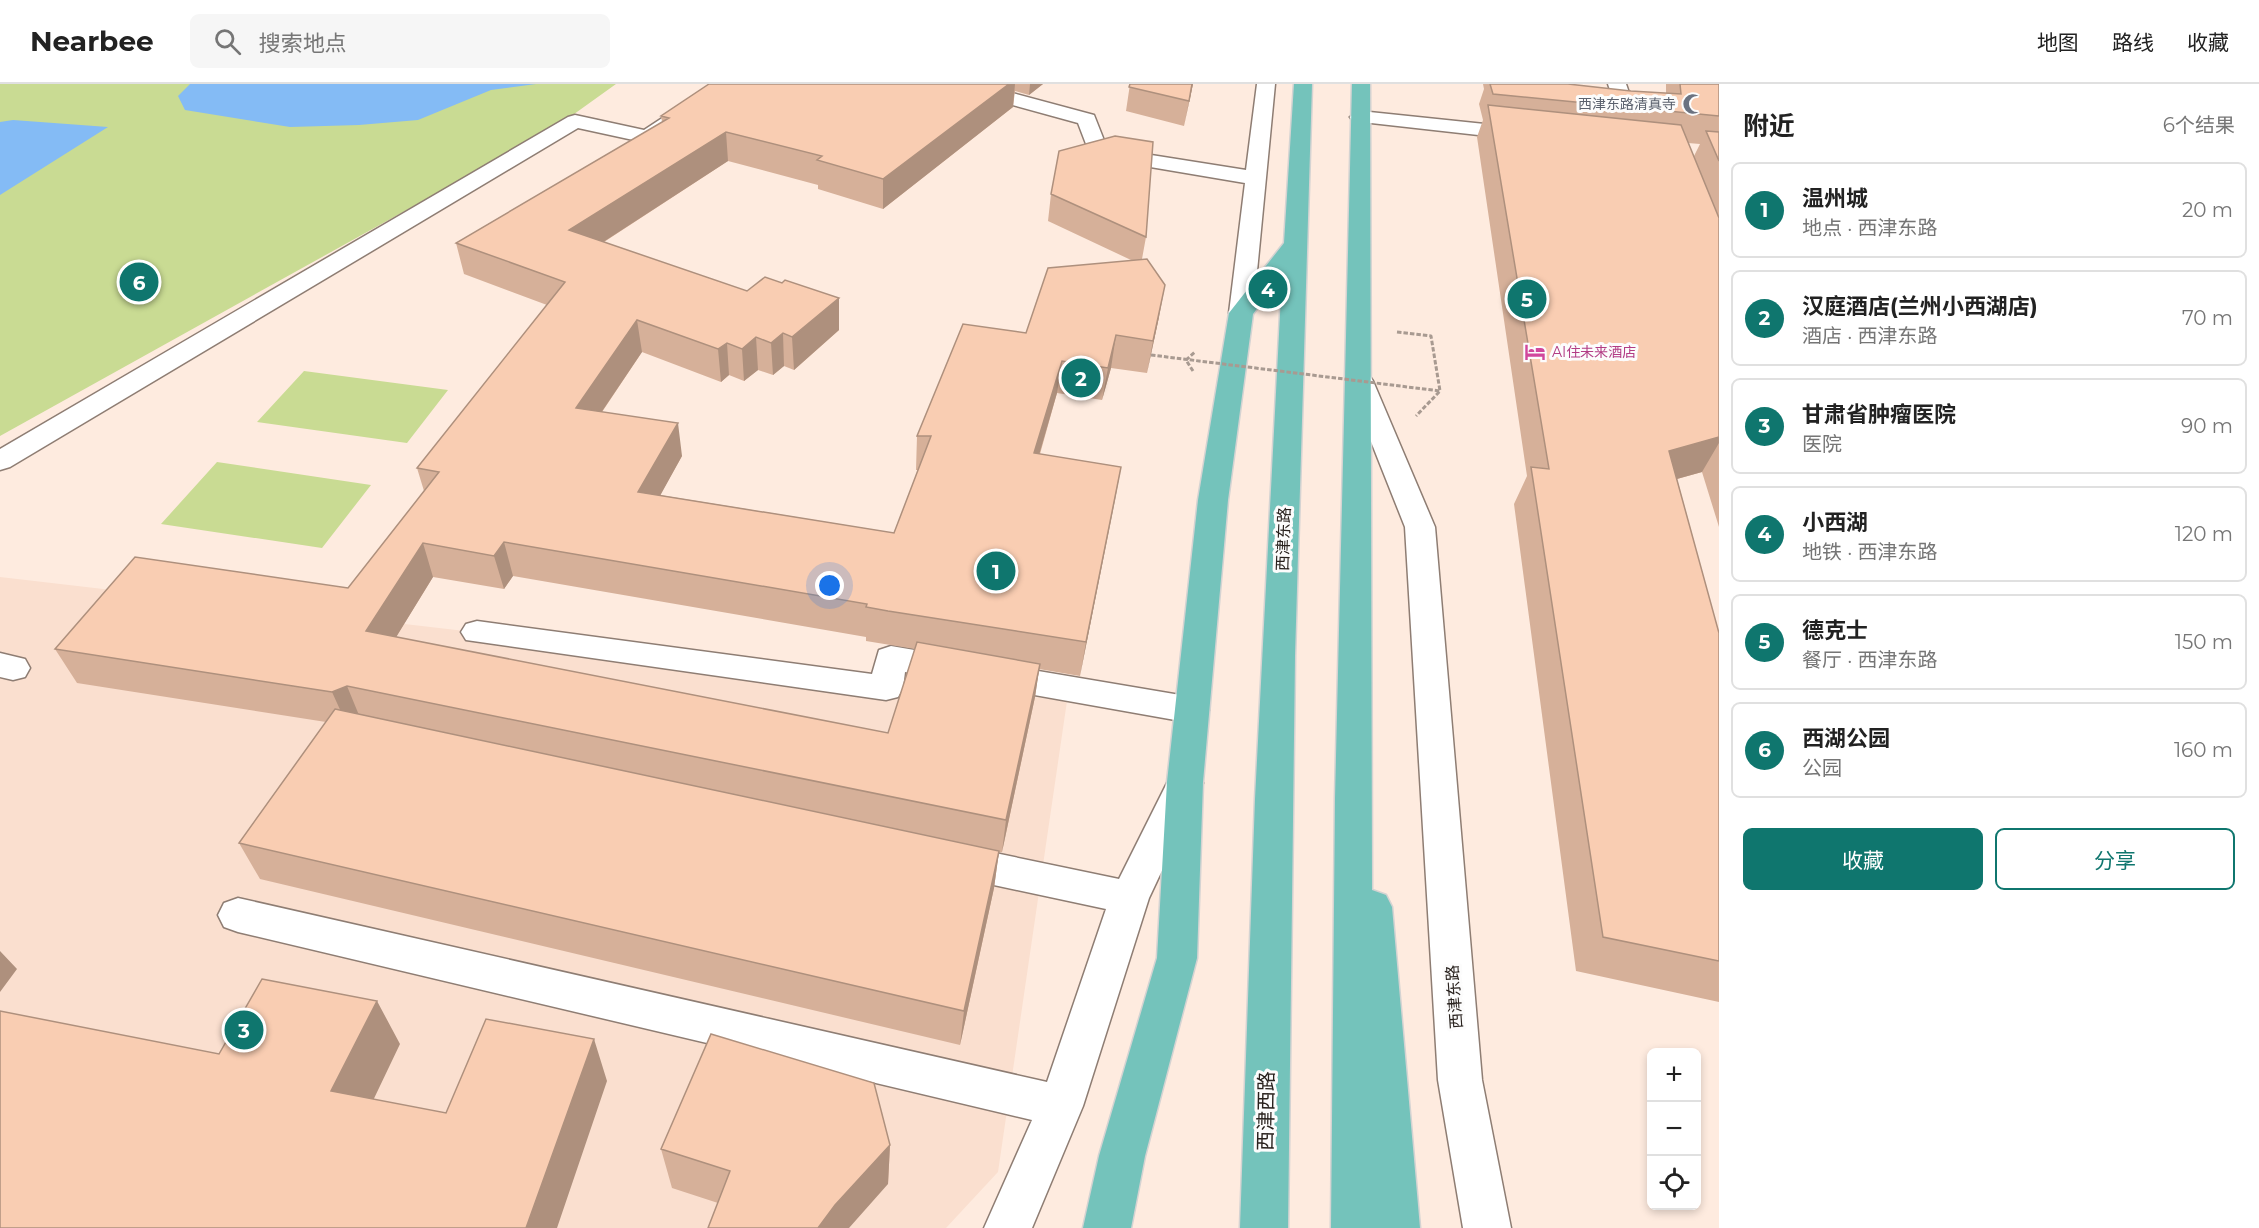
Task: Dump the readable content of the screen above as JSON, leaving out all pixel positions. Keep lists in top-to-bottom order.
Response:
{
  "streets": {
    "main road": ["西津东路", "西津西路"]
  },
  "crossings": [
    ["西津东路", "西津西路"]
  ],
  "places": {
    "mosque": ["西津东路清真寺"],
    "hotel": ["AI住未来酒店"]
  },
  "page": {
    "header": "Nearbee",
    "search": "搜索地点",
    "nav": ["地图", "路线", "收藏"],
    "heading": ["附近", "6个结果"],
    "list": [
      {
        "mark": "1",
        "name": "温州城",
        "note": "地点 · 西津东路",
        "value": "20 m"
      },
      {
        "mark": "2",
        "name": "汉庭酒店(兰州小西湖店)",
        "note": "酒店 · 西津东路",
        "value": "70 m"
      },
      {
        "mark": "3",
        "name": "甘肃省肿瘤医院",
        "note": "医院",
        "value": "90 m"
      },
      {
        "mark": "4",
        "name": "小西湖",
        "note": "地铁 · 西津东路",
        "value": "120 m"
      },
      {
        "mark": "5",
        "name": "德克士",
        "note": "餐厅 · 西津东路",
        "value": "150 m"
      },
      {
        "mark": "6",
        "name": "西湖公园",
        "note": "公园",
        "value": "160 m"
      }
    ],
    "pins": [
      "6",
      "4",
      "5",
      "2",
      "1",
      "3"
    ],
    "buttons": ["收藏", "分享"],
    "map_buttons": ["+", "−"]
  }
}
